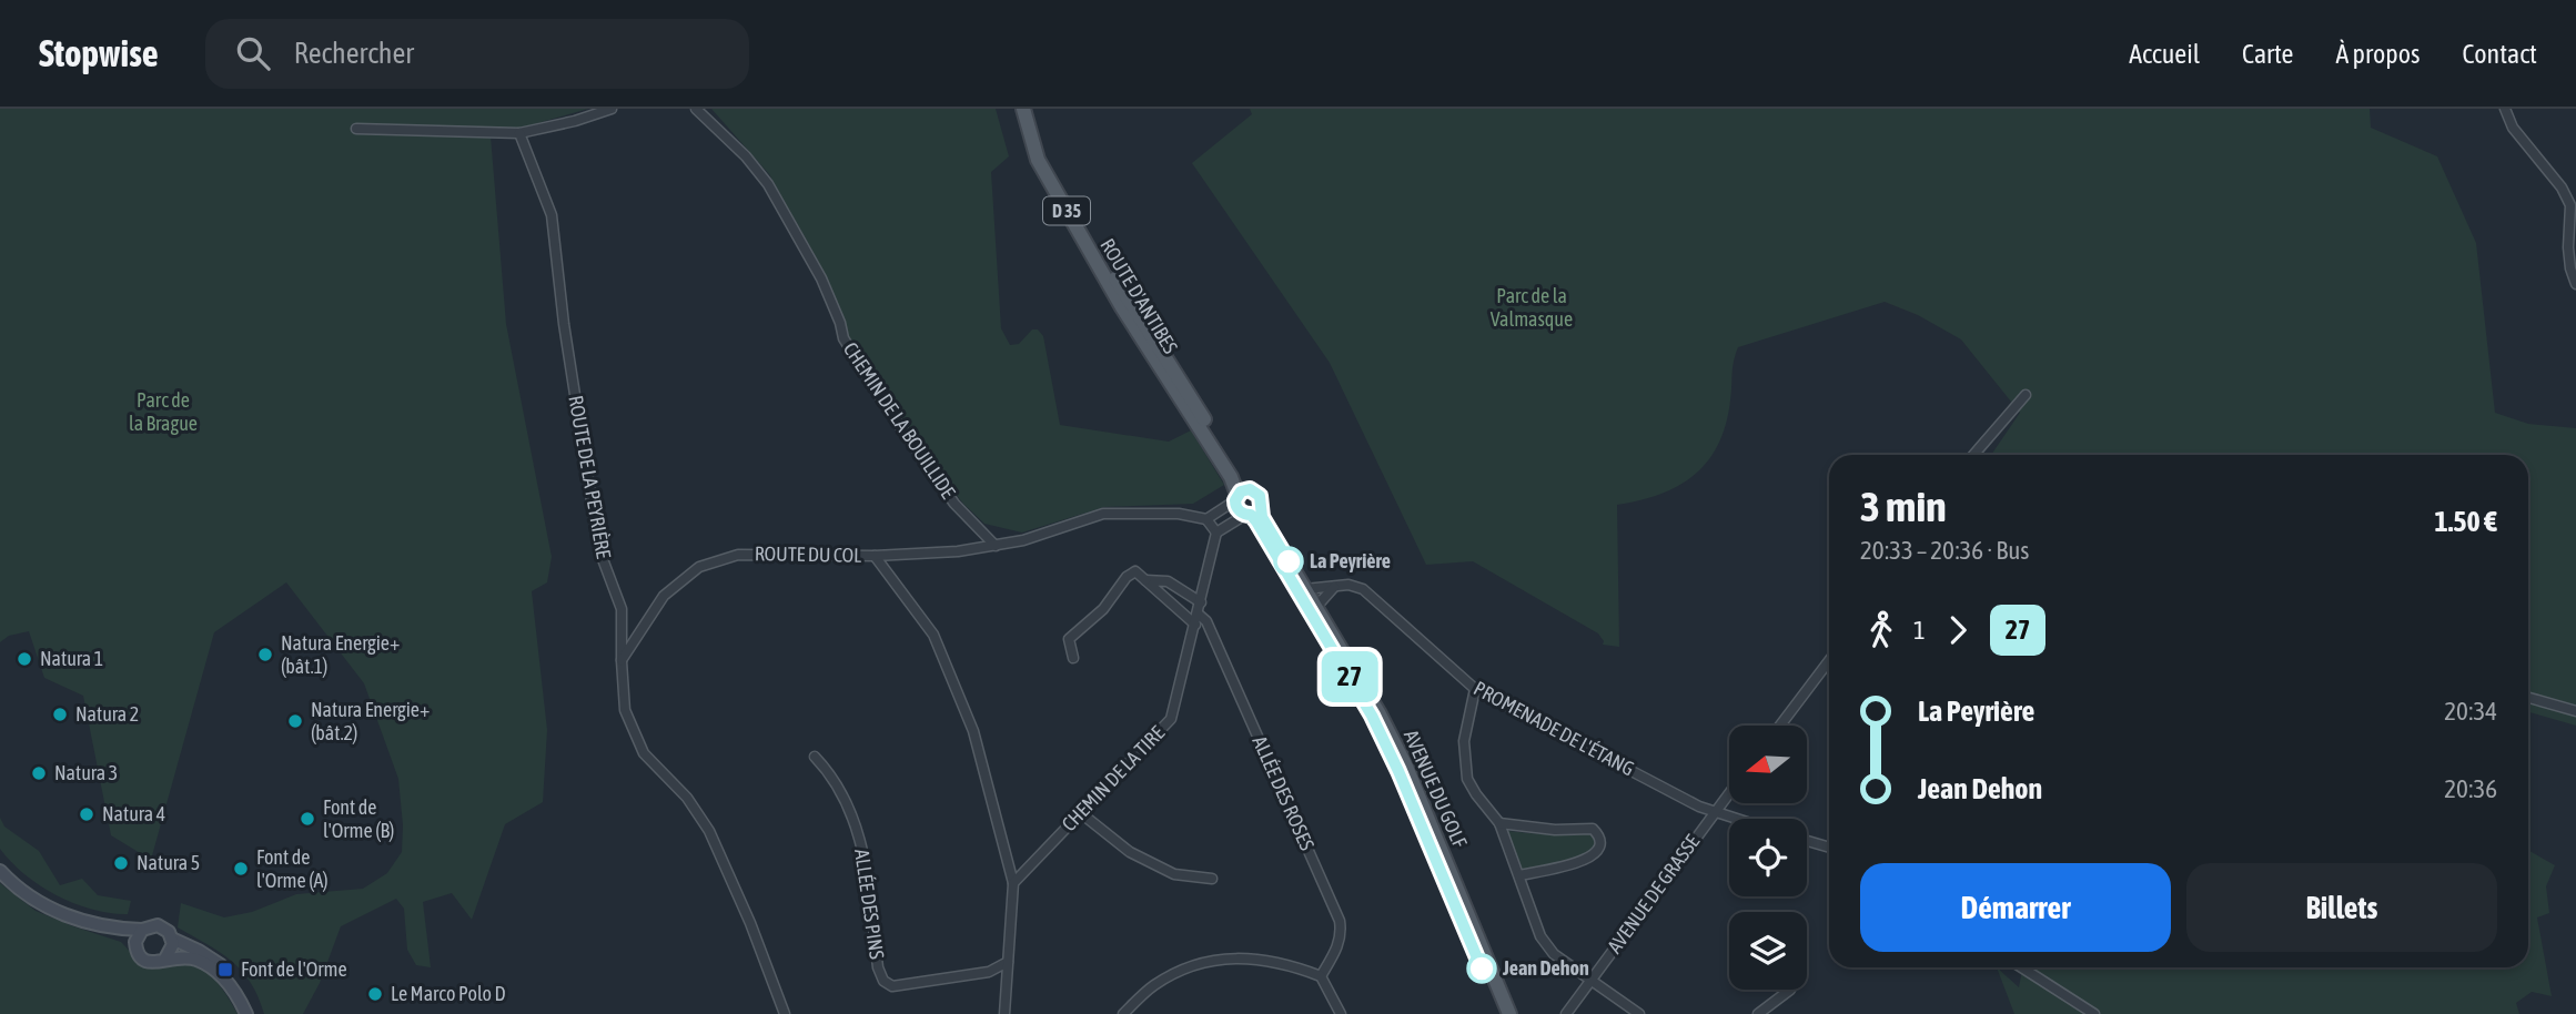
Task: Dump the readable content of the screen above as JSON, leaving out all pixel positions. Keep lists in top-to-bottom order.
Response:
{
  "streets": {
    "main road": ["D 35", "ROUTE D'ANTIBES", "AVENUE DU GOLF"],
    "street": [
      "CHEMIN DE LA BOUILLIDE",
      "ROUTE DE LA PEYRIÈRE",
      "ROUTE DU COL",
      "PROMENADE DE L'ÉTANG",
      "CHEMIN DE LA TIRE",
      "ALLÉE DES ROSES",
      "AVENUE DE GRASSE",
      "ALLÉE DES PINS"
    ]
  },
  "crossings": [
    ["CHEMIN DE LA BOUILLIDE", "ROUTE DU COL"],
    ["ROUTE DE LA PEYRIÈRE", "ROUTE DU COL"],
    ["PROMENADE DE L'ÉTANG", "AVENUE DU GOLF"],
    ["PROMENADE DE L'ÉTANG", "AVENUE DE GRASSE"],
    ["CHEMIN DE LA TIRE", "ALLÉE DES ROSES"]
  ],
  "parks": ["Parc de la Valmasque", "Parc de la Brague"],
  "places": {
    "other": [
      "La Peyrière",
      "Natura Energie+ (bât.1)",
      "Natura 1",
      "Natura 2",
      "Natura Energie+ (bât.2)",
      "Natura 3",
      "Natura 4",
      "Font de l'Orme (B)",
      "Natura 5",
      "Font de l'Orme (A)",
      "Jean Dehon",
      "Le Marco Polo D"
    ],
    "transit": ["Font de l'Orme"]
  },
  "lines": ["bus line 27"],
  "north": "left",
  "page": {
    "header": "Stopwise",
    "search": "Rechercher",
    "nav": [
      "Accueil",
      "Carte",
      "À propos",
      "Contact"
    ],
    "on_map": "27",
    "heading": ["3 min", "20:33 – 20:36 · Bus", "1.50 €"],
    "legs": ["1", "27"],
    "list": [
      {
        "name": "La Peyrière",
        "value": "20:34"
      },
      {
        "name": "Jean Dehon",
        "value": "20:36"
      }
    ],
    "buttons": ["Démarrer", "Billets"]
  }
}
